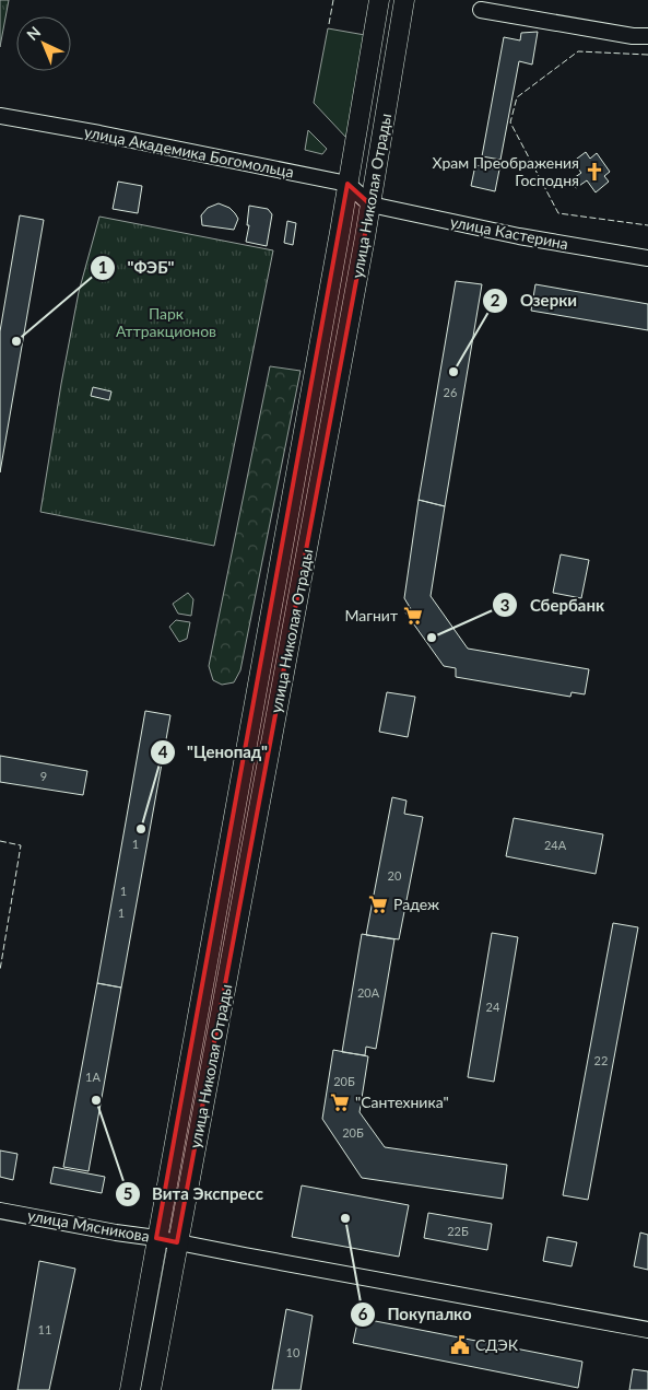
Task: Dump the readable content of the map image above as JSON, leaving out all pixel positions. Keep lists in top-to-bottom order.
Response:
{
  "streets": {
    "main road": ["улица Николая Отрады"],
    "street": ["улица Академика Богомольца", "улица Кастерина", "улица Мясникова"]
  },
  "crossings": [
    ["улица Академика Богомольца", "улица Николая Отрады"],
    ["улица Николая Отрады", "улица Кастерина"],
    ["улица Николая Отрады", "улица Мясникова"]
  ],
  "parks": ["Парк Аттракционов"],
  "places": {
    "church": ["Храм Преображения Господня"],
    "other": [
      "\"ФЭБ\"",
      "Озерки",
      "Сбербанк",
      "\"Ценопад\"",
      "Вита Экспресс",
      "Покупалко"
    ],
    "supermarket": ["Магнит", "Радеж", "\"Сантехника\""],
    "public building": ["СДЭК"]
  },
  "house_numbers": [
    "26",
    "9",
    "1",
    "24А",
    "20",
    "1",
    "1",
    "20А",
    "24",
    "22",
    "1А",
    "20Б",
    "20Б",
    "22Б",
    "11",
    "10"
  ],
  "north": "top left"
}
